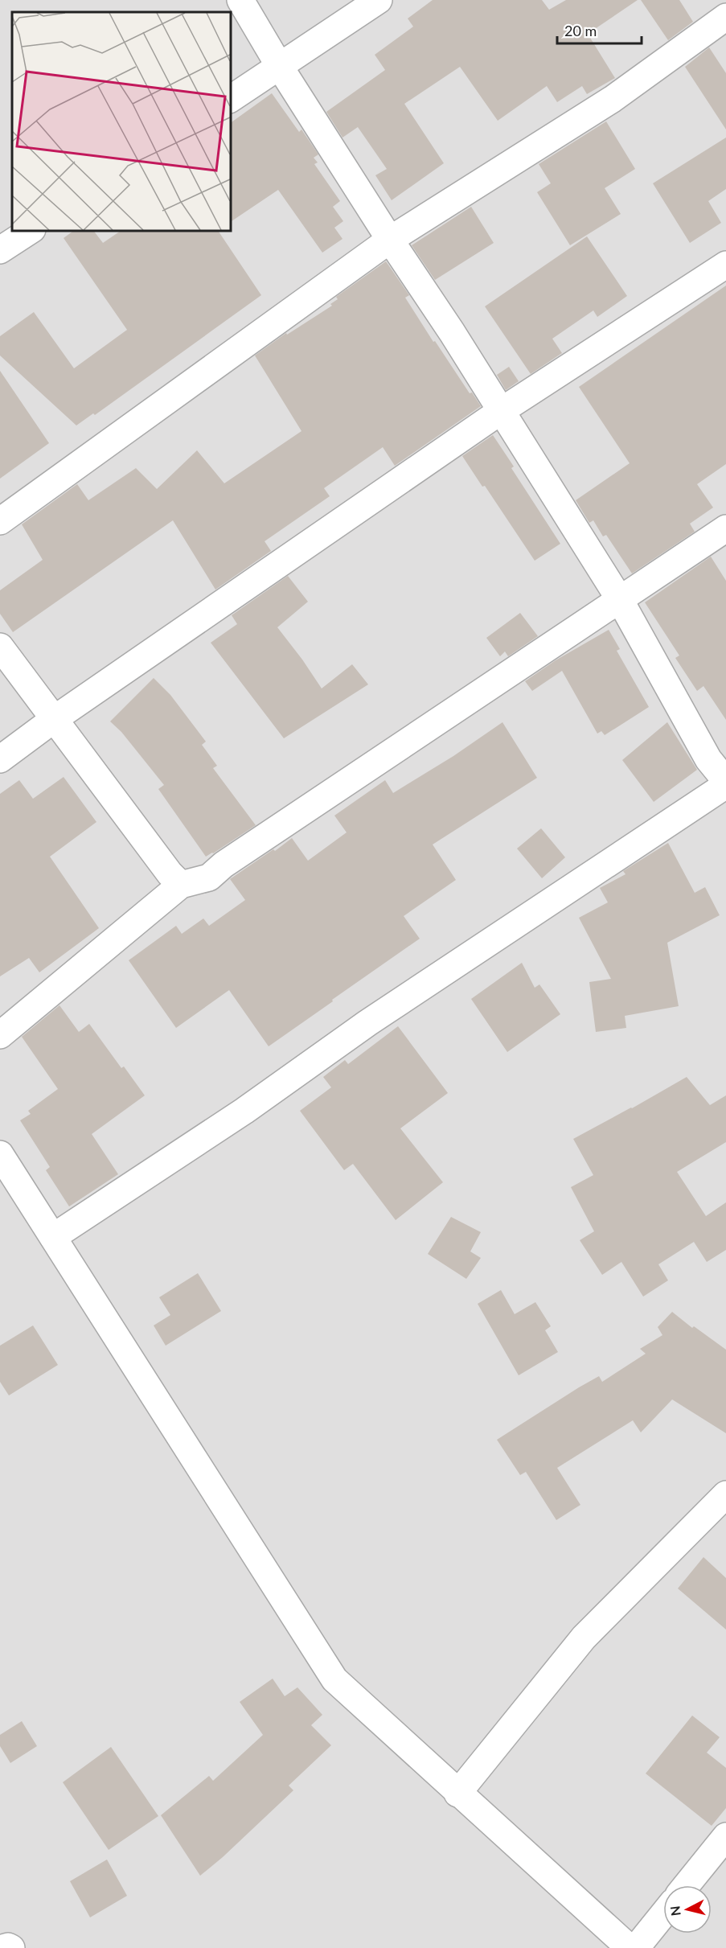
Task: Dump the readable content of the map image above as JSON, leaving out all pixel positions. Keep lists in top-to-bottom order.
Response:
{
  "scale_bar": "20 m",
  "north": "left"
}
